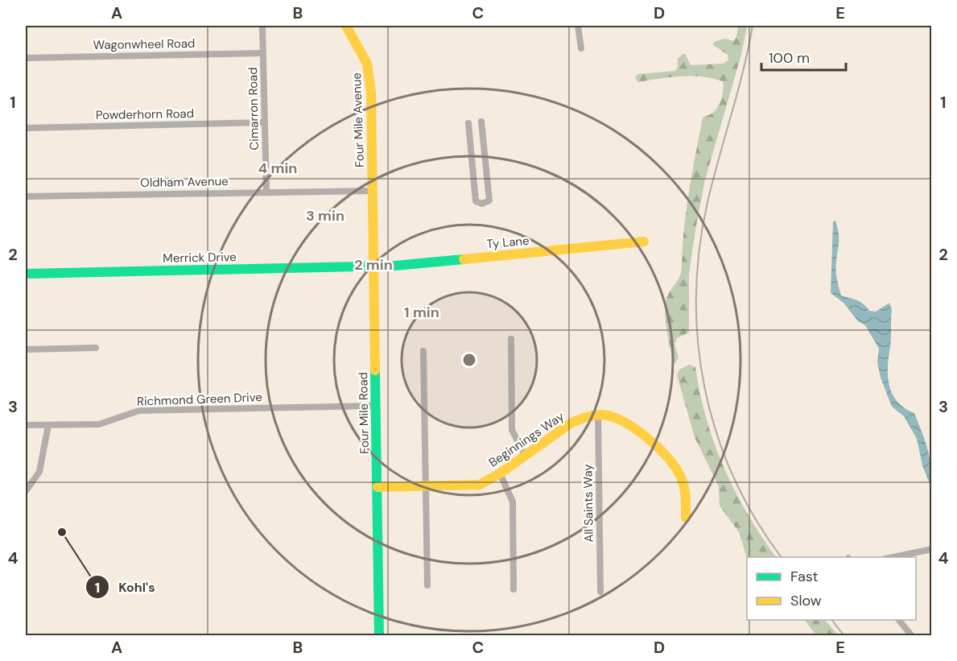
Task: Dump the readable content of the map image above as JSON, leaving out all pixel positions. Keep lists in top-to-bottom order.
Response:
{
  "streets": {
    "street": [
      "Wagonwheel Road",
      "Cimarron Road",
      "Powderhorn Road",
      "Four Mile Avenue",
      "Oldham Avenue",
      "Ty Lane",
      "Merrick Drive",
      "Richmond Green Drive",
      "Four Mile Road",
      "Beginnings Way",
      "All Saints Way"
    ]
  },
  "crossings": [
    ["Wagonwheel Road", "Cimarron Road"],
    ["Cimarron Road", "Powderhorn Road"],
    ["Cimarron Road", "Oldham Avenue"],
    ["Four Mile Avenue", "Oldham Avenue"],
    ["Four Mile Avenue", "Four Mile Road"],
    ["Oldham Avenue", "Four Mile Road"],
    ["Ty Lane", "Merrick Drive"],
    ["Ty Lane", "Four Mile Road"],
    ["Merrick Drive", "Four Mile Road"],
    ["Richmond Green Drive", "Four Mile Road"],
    ["Four Mile Road", "Beginnings Way"],
    ["Beginnings Way", "All Saints Way"]
  ],
  "places": ["Kohl's"],
  "legend": ["Fast", "Slow"],
  "scale_bar": "100 m",
  "grid": {
    "columns": [
      "A",
      "B",
      "C",
      "D",
      "E"
    ],
    "rows": [
      "1",
      "2",
      "3",
      "4"
    ]
  },
  "rings": [
    "4 min",
    "3 min",
    "2 min",
    "1 min"
  ]
}
